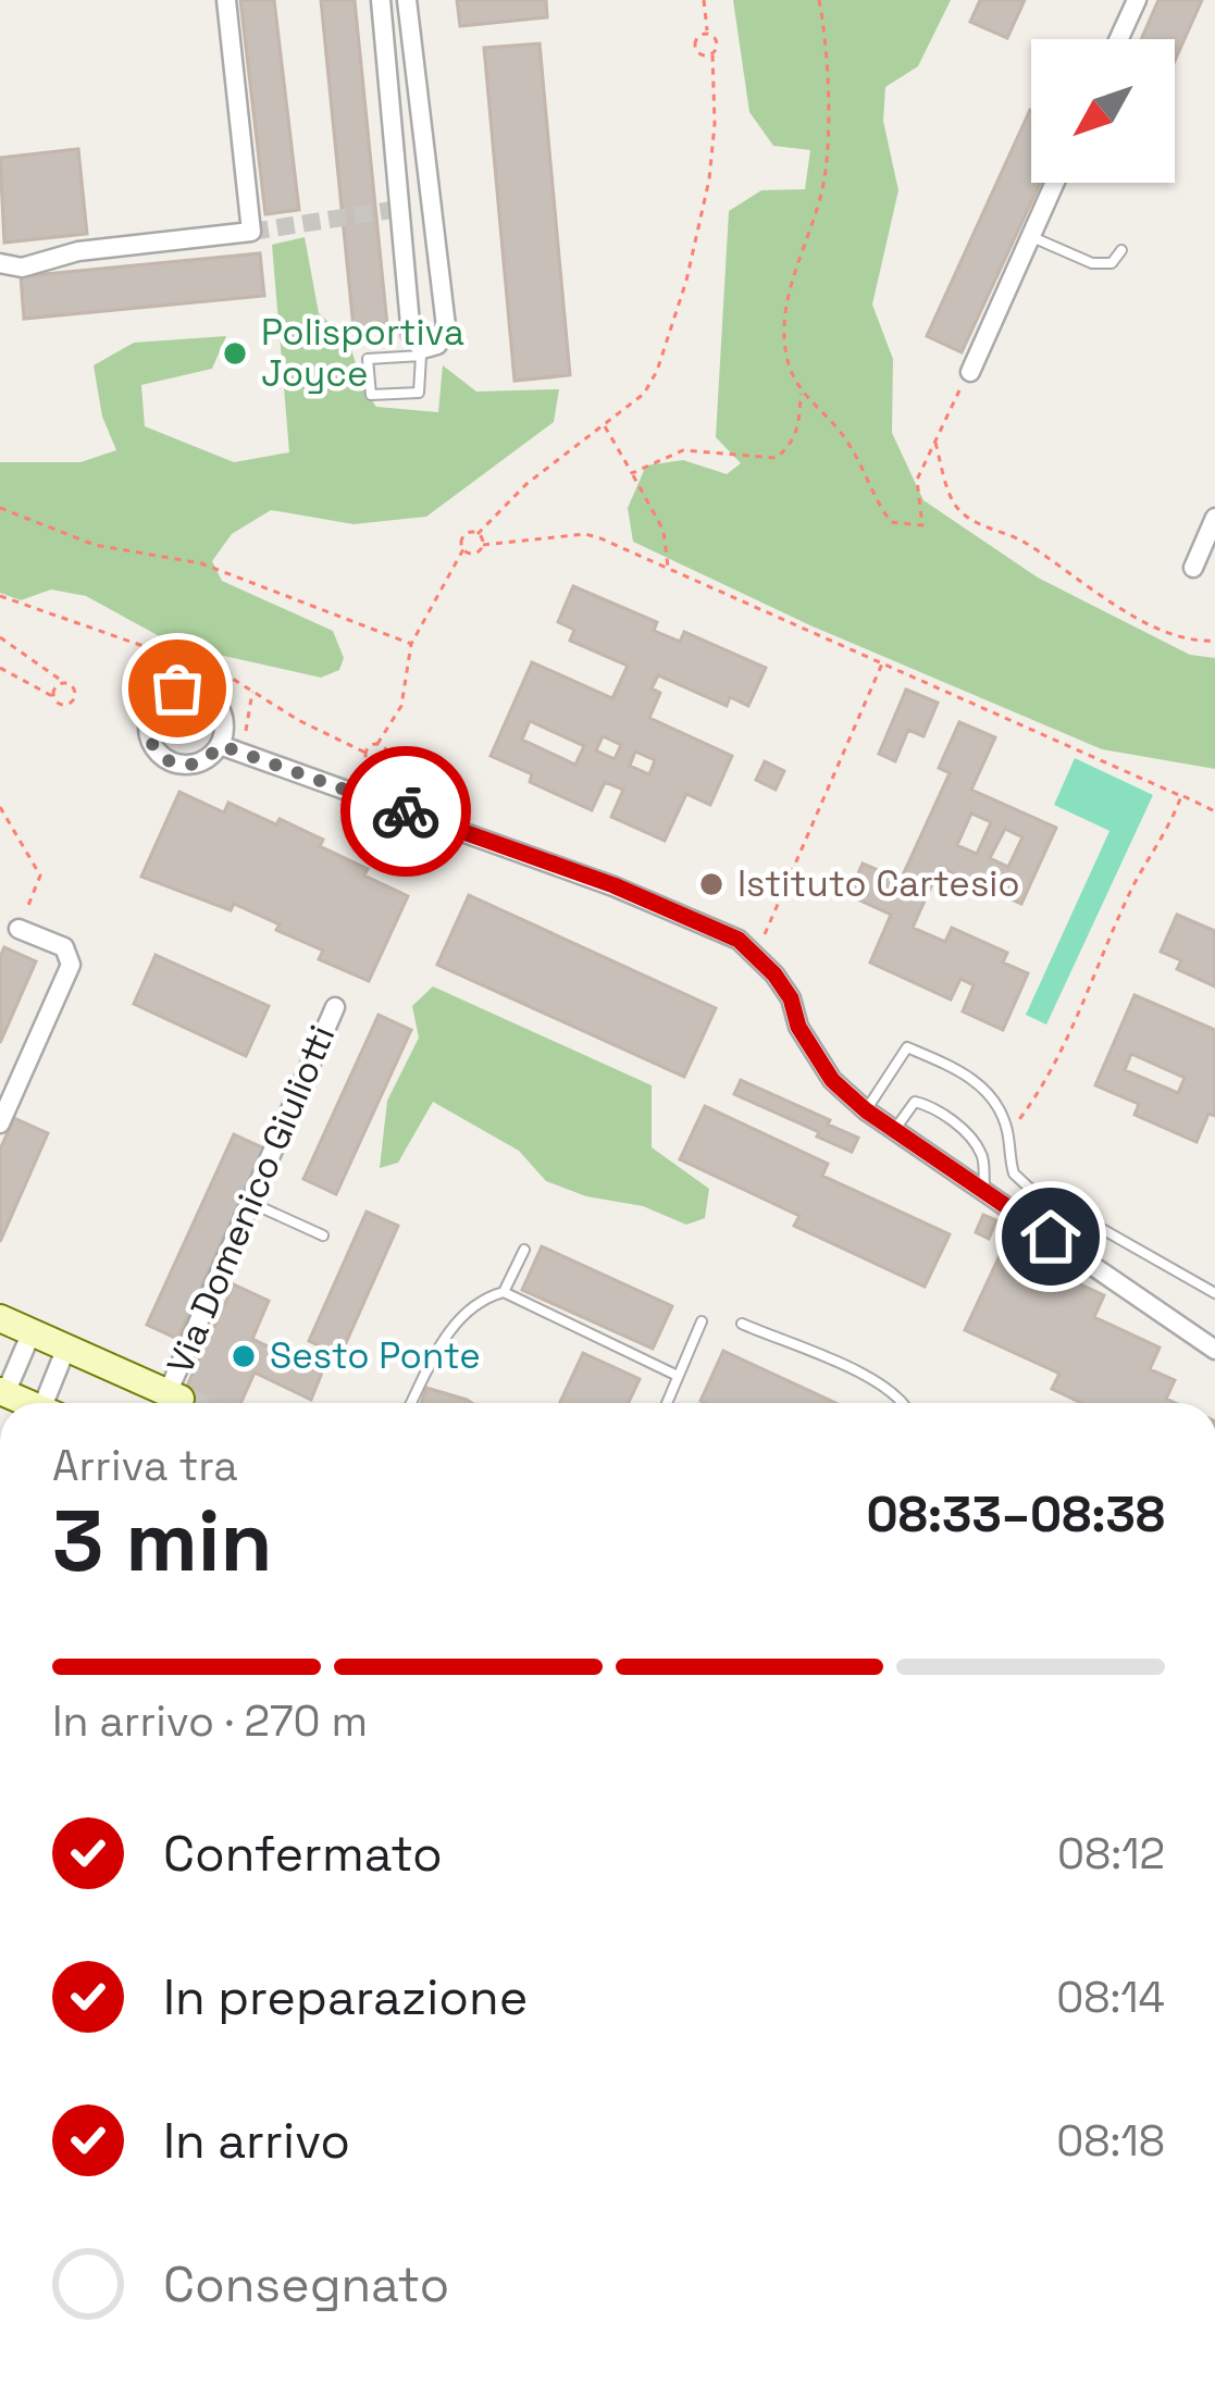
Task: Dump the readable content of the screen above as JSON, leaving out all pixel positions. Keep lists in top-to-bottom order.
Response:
{
  "streets": {
    "street": ["Via Domenico Giuliotti"]
  },
  "places": ["Polisportiva Joyce", "Istituto Cartesio", "Sesto Ponte"],
  "north": "bottom left",
  "page": {
    "heading": ["3 min", "Arriva tra", "08:33–08:38"],
    "bar": "In arrivo · 270 m",
    "list": [
      ["Confermato", "08:12"],
      ["In preparazione", "08:14"],
      ["In arrivo", "08:18"],
      "Consegnato"
    ]
  }
}
